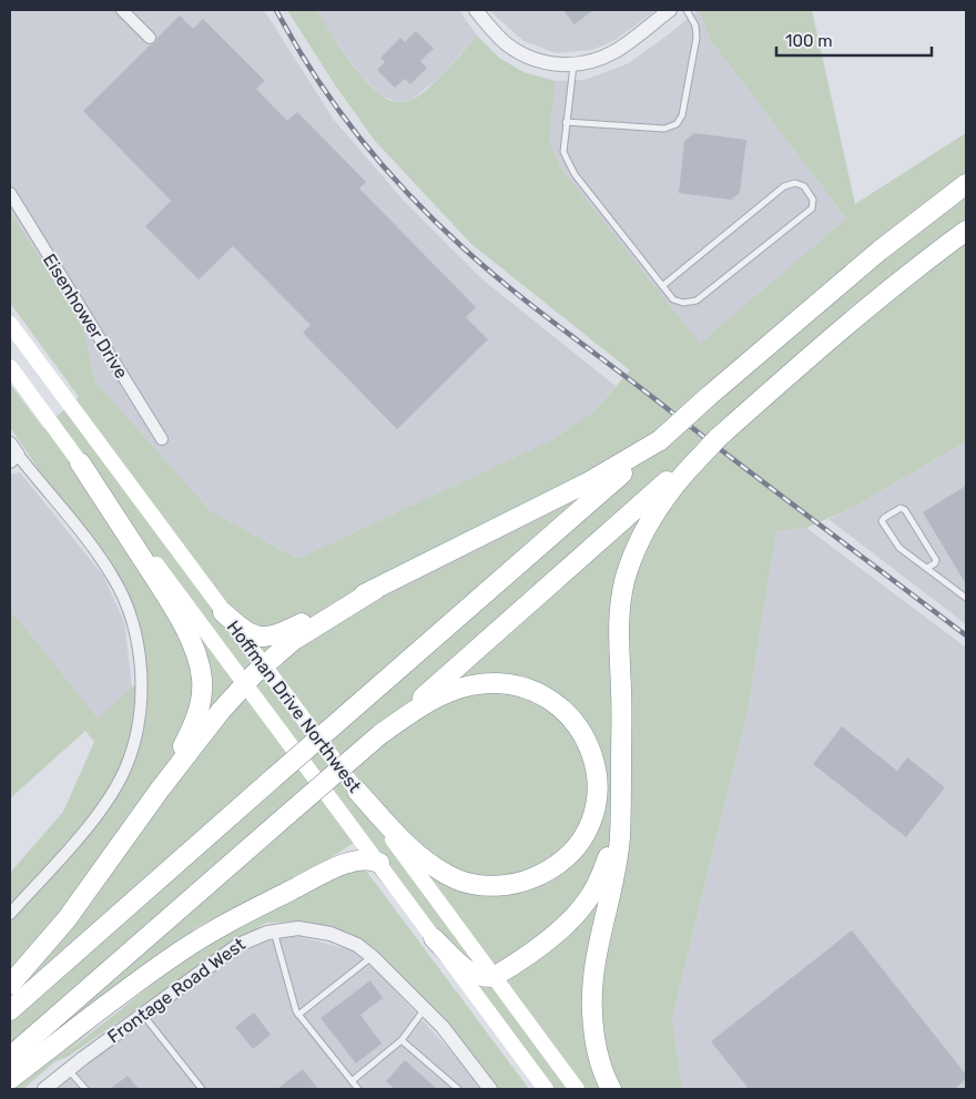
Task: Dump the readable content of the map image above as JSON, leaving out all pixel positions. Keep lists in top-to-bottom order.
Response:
{
  "streets": {
    "main road": ["Hoffman Drive Northwest"],
    "street": ["Eisenhower Drive", "Frontage Road West"]
  },
  "scale_bar": "100 m"
}
